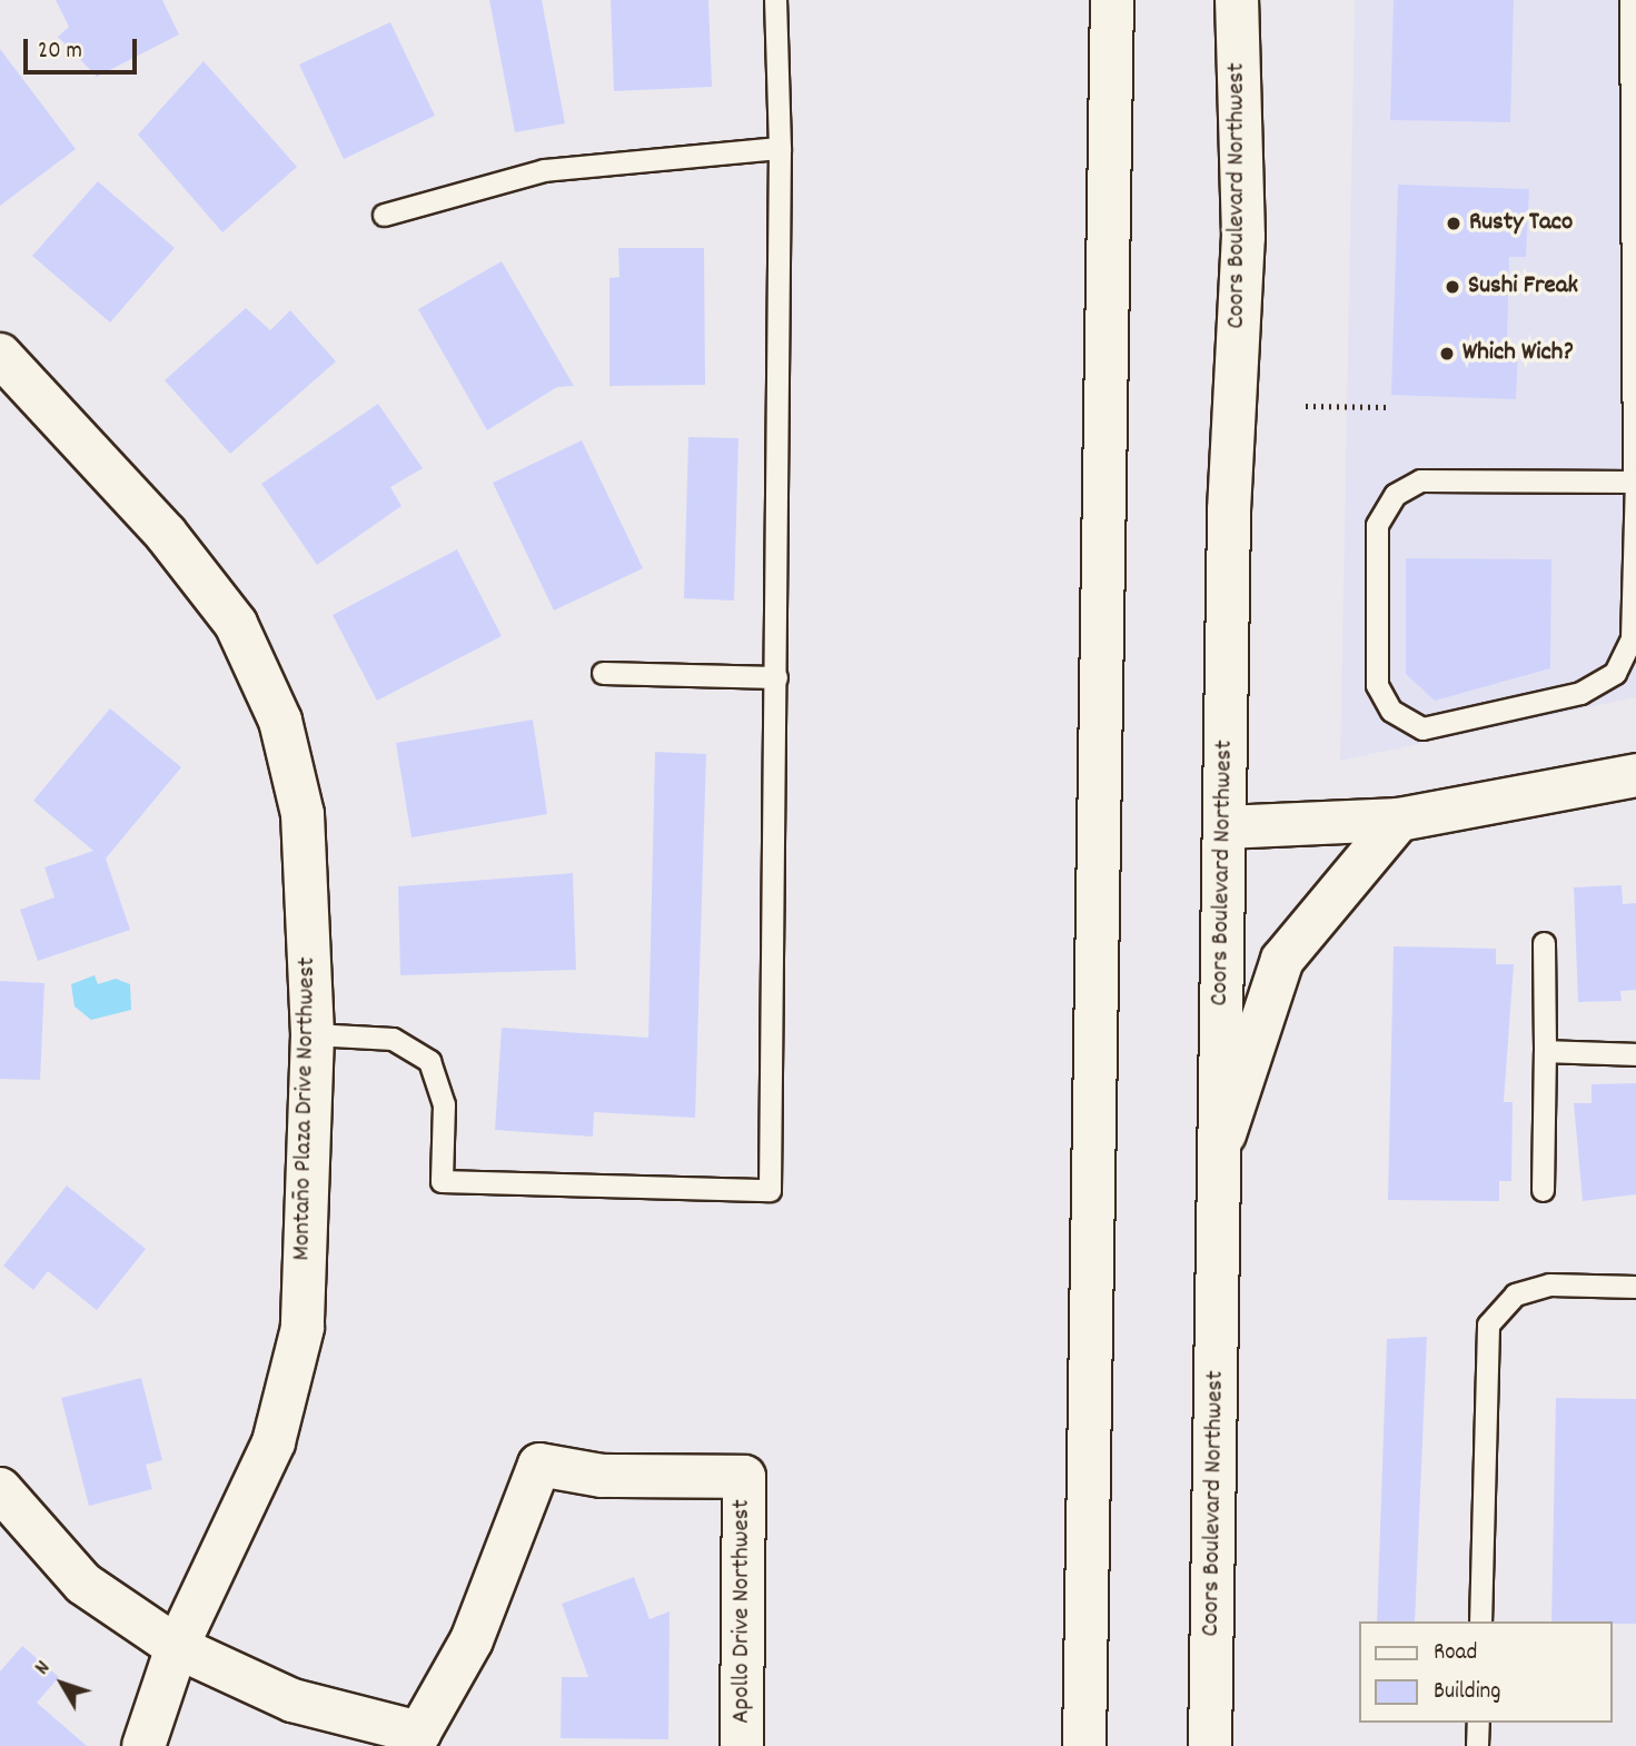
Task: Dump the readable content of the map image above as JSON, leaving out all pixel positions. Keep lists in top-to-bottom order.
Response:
{
  "streets": {
    "street": ["Coors Boulevard Northwest", "Montaño Plaza Drive Northwest", "Apollo Drive Northwest"]
  },
  "crossings": [
    ["Montaño Plaza Drive Northwest", "Apollo Drive Northwest"]
  ],
  "places": ["Rusty Taco", "Sushi Freak", "Which Wich?"],
  "legend": ["Road", "Building"],
  "scale_bar": "20 m",
  "north": "top left"
}
